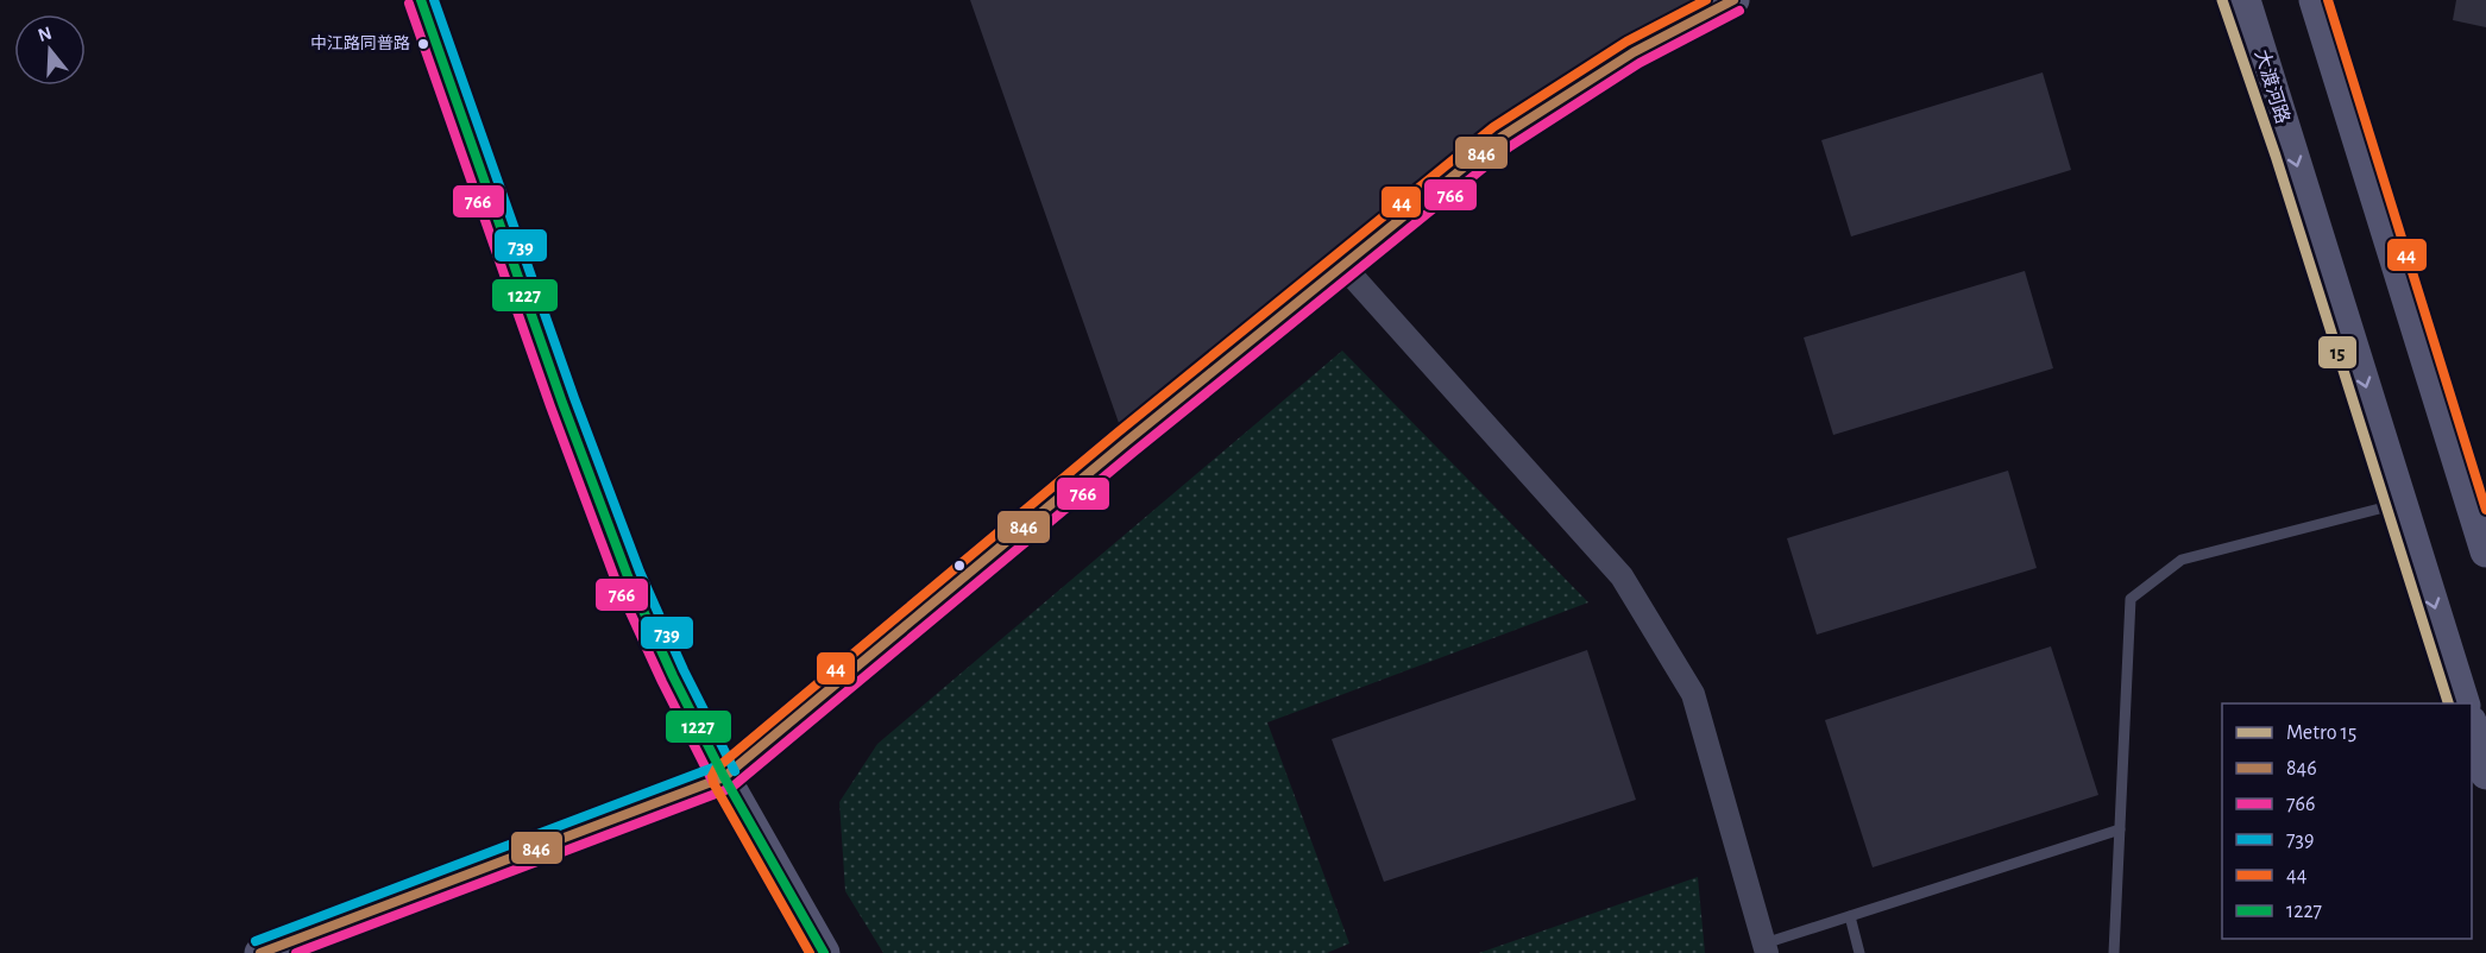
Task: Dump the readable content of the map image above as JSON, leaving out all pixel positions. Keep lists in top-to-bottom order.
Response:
{
  "streets": {
    "street": ["大渡河路"]
  },
  "places": ["中江路同普路"],
  "lines": [
    "metro line 15",
    "transit line 846",
    "transit line 739",
    "transit line 44",
    "transit line 1227",
    "transit line 766"
  ],
  "legend": [
    "Metro 15",
    "846",
    "766",
    "739",
    "44",
    "1227"
  ],
  "north": "top"
}
